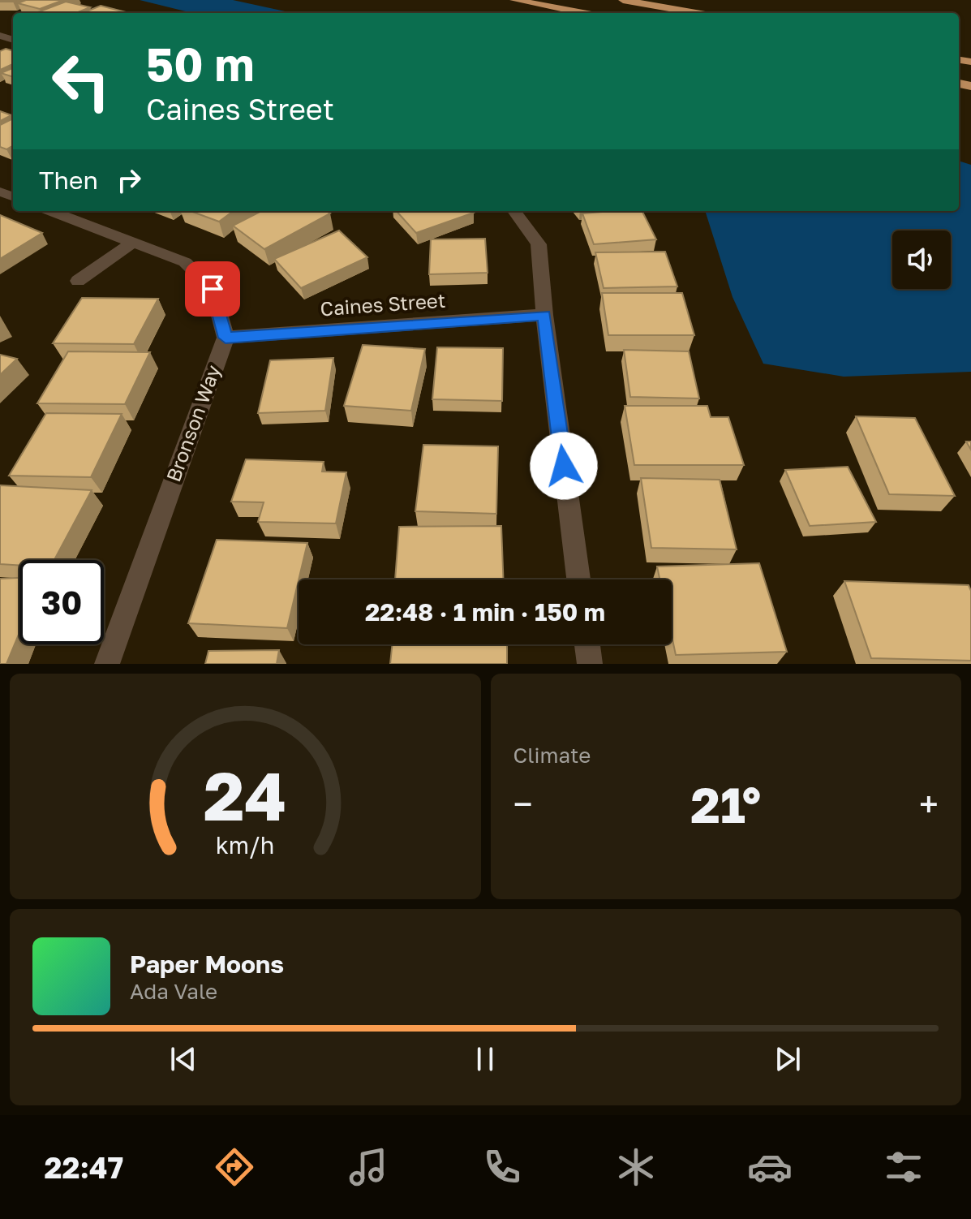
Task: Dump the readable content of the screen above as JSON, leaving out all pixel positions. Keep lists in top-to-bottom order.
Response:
{
  "streets": {
    "street": ["Caines Street", "Bronson Way"]
  },
  "crossings": [
    ["Caines Street", "Bronson Way"]
  ],
  "page": {
    "turn": ["50 m", "Caines Street"],
    "then": "Then",
    "limit": "30",
    "trip": "22:48 · 1 min · 150 m",
    "tile": "Climate",
    "heat": ["−", "21°", "+"],
    "song": ["Paper Moons", "Ada Vale"],
    "tabs": "22:47",
    "gauge": ["24", "km/h"]
  }
}
